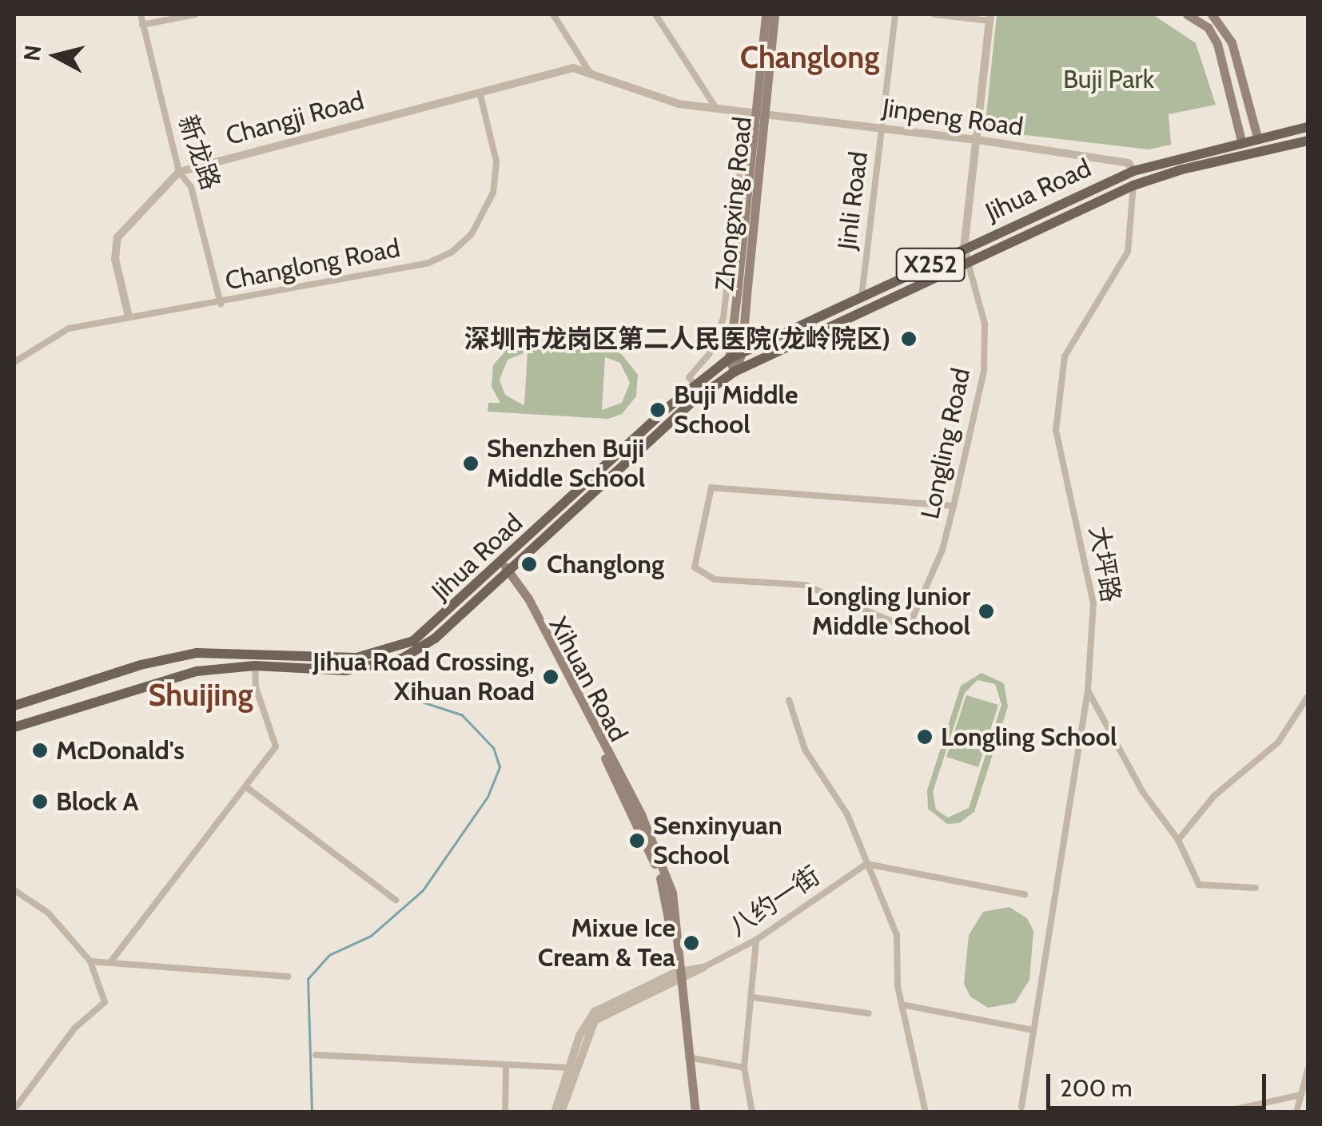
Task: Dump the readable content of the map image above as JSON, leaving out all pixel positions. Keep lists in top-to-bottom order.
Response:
{
  "streets": {
    "main road": [
      "Jihua Road",
      "Zhongxing Road",
      "X252",
      "Xihuan Road"
    ],
    "street": [
      "Jinpeng Road",
      "Changji Road",
      "新龙路",
      "Jinli Road",
      "Changlong Road",
      "Longling Road",
      "大坪路",
      "八约一街"
    ]
  },
  "crossings": [
    ["Jinpeng Road", "Changji Road"],
    ["Jinpeng Road", "Jihua Road"],
    ["Jinpeng Road", "Jinli Road"],
    ["Changji Road", "新龙路"],
    ["Changji Road", "Changlong Road"],
    ["新龙路", "Changlong Road"],
    ["Jihua Road", "Jinli Road"],
    ["Jihua Road", "Zhongxing Road"],
    ["Jihua Road", "Longling Road"],
    ["Jihua Road", "大坪路"],
    ["Jihua Road", "Xihuan Road"]
  ],
  "districts": ["Changlong", "Shuijing"],
  "parks": ["Buji Park"],
  "places": [
    "深圳市龙岗区第二人民医院(龙岭院区)",
    "Buji Middle School",
    "Shenzhen Buji Middle School",
    "Changlong",
    "Longling Junior Middle School",
    "Jihua Road Crossing, Xihuan Road",
    "Longling School",
    "McDonald's",
    "Block A",
    "Senxinyuan School",
    "Mixue Ice Cream & Tea"
  ],
  "scale_bar": "200 m",
  "north": "left"
}
